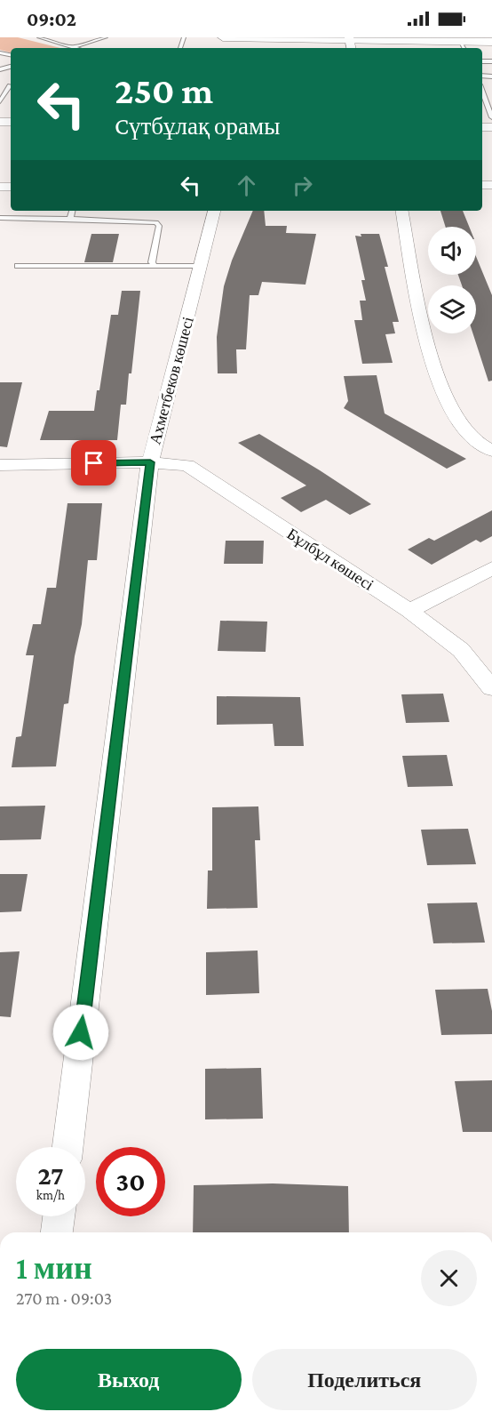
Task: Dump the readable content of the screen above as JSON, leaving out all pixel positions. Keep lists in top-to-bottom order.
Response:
{
  "streets": {
    "street": ["Ахметбеков көшесі", "Бұлбұл көшесі"]
  },
  "crossings": [
    ["Ахметбеков көшесі", "Бұлбұл көшесі"]
  ],
  "page": {
    "status": "09:02",
    "turn": ["250 m", "Cүтбұлақ орамы"],
    "speed": "27 km/h",
    "limit": "30",
    "heading": ["1 мин", "270 m · 09:03"],
    "buttons": ["Выход", "Поделиться"]
  }
}
